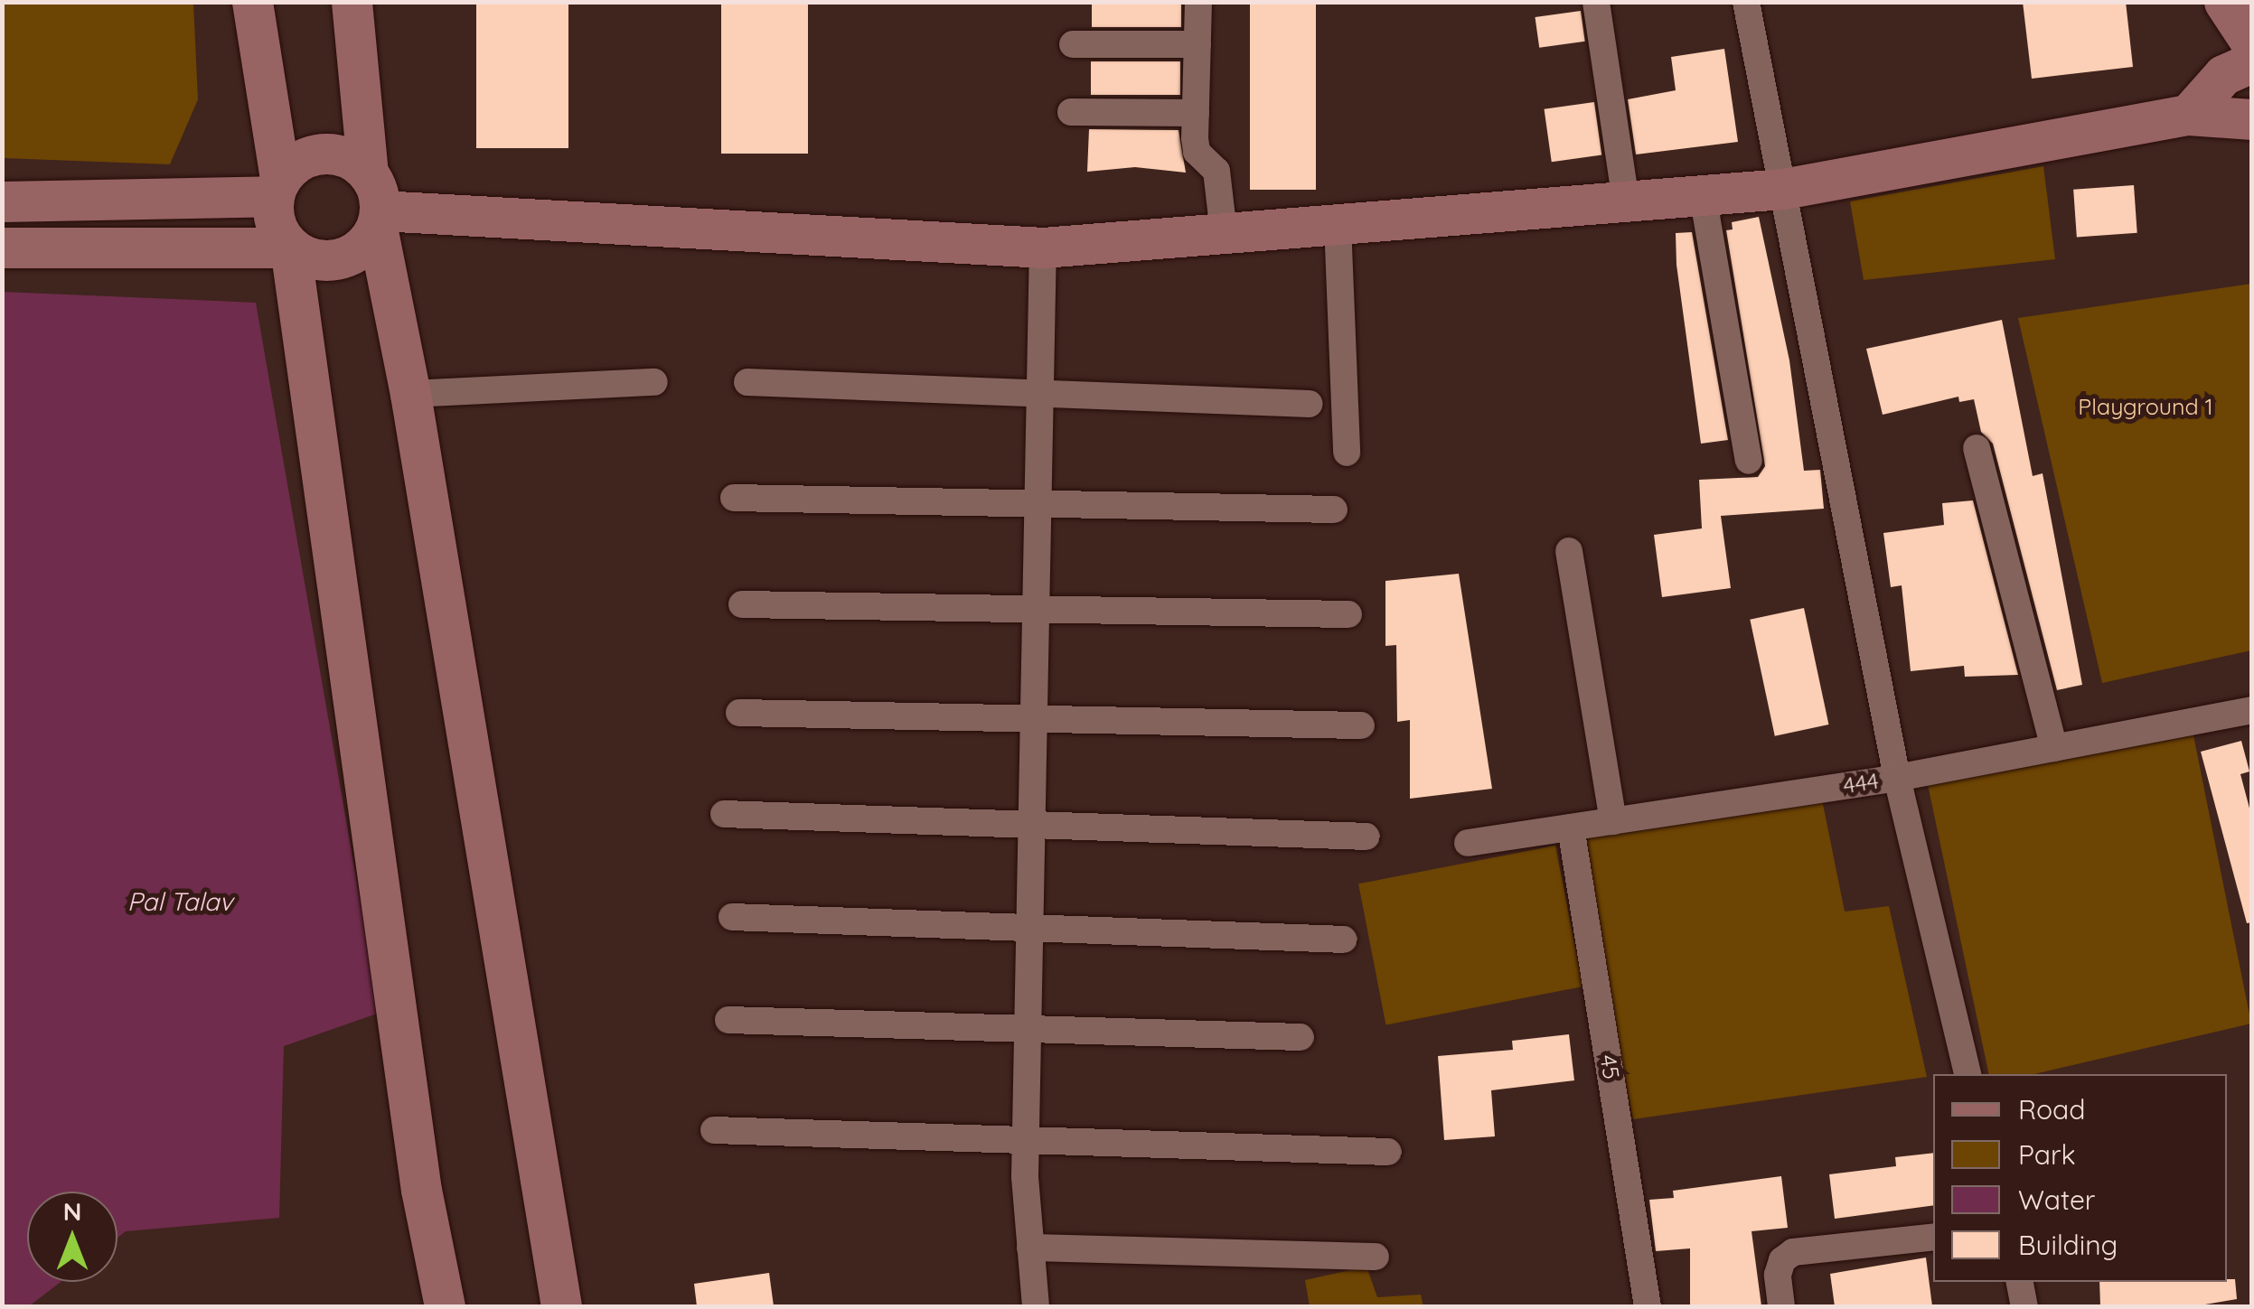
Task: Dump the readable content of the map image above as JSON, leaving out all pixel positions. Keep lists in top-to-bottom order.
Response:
{
  "streets": {
    "street": ["444", "45"]
  },
  "crossings": [
    ["444", "45"]
  ],
  "water": ["Pal Talav"],
  "parks": ["Playground 1"],
  "legend": [
    "Road",
    "Park",
    "Water",
    "Building"
  ],
  "north": "top"
}
